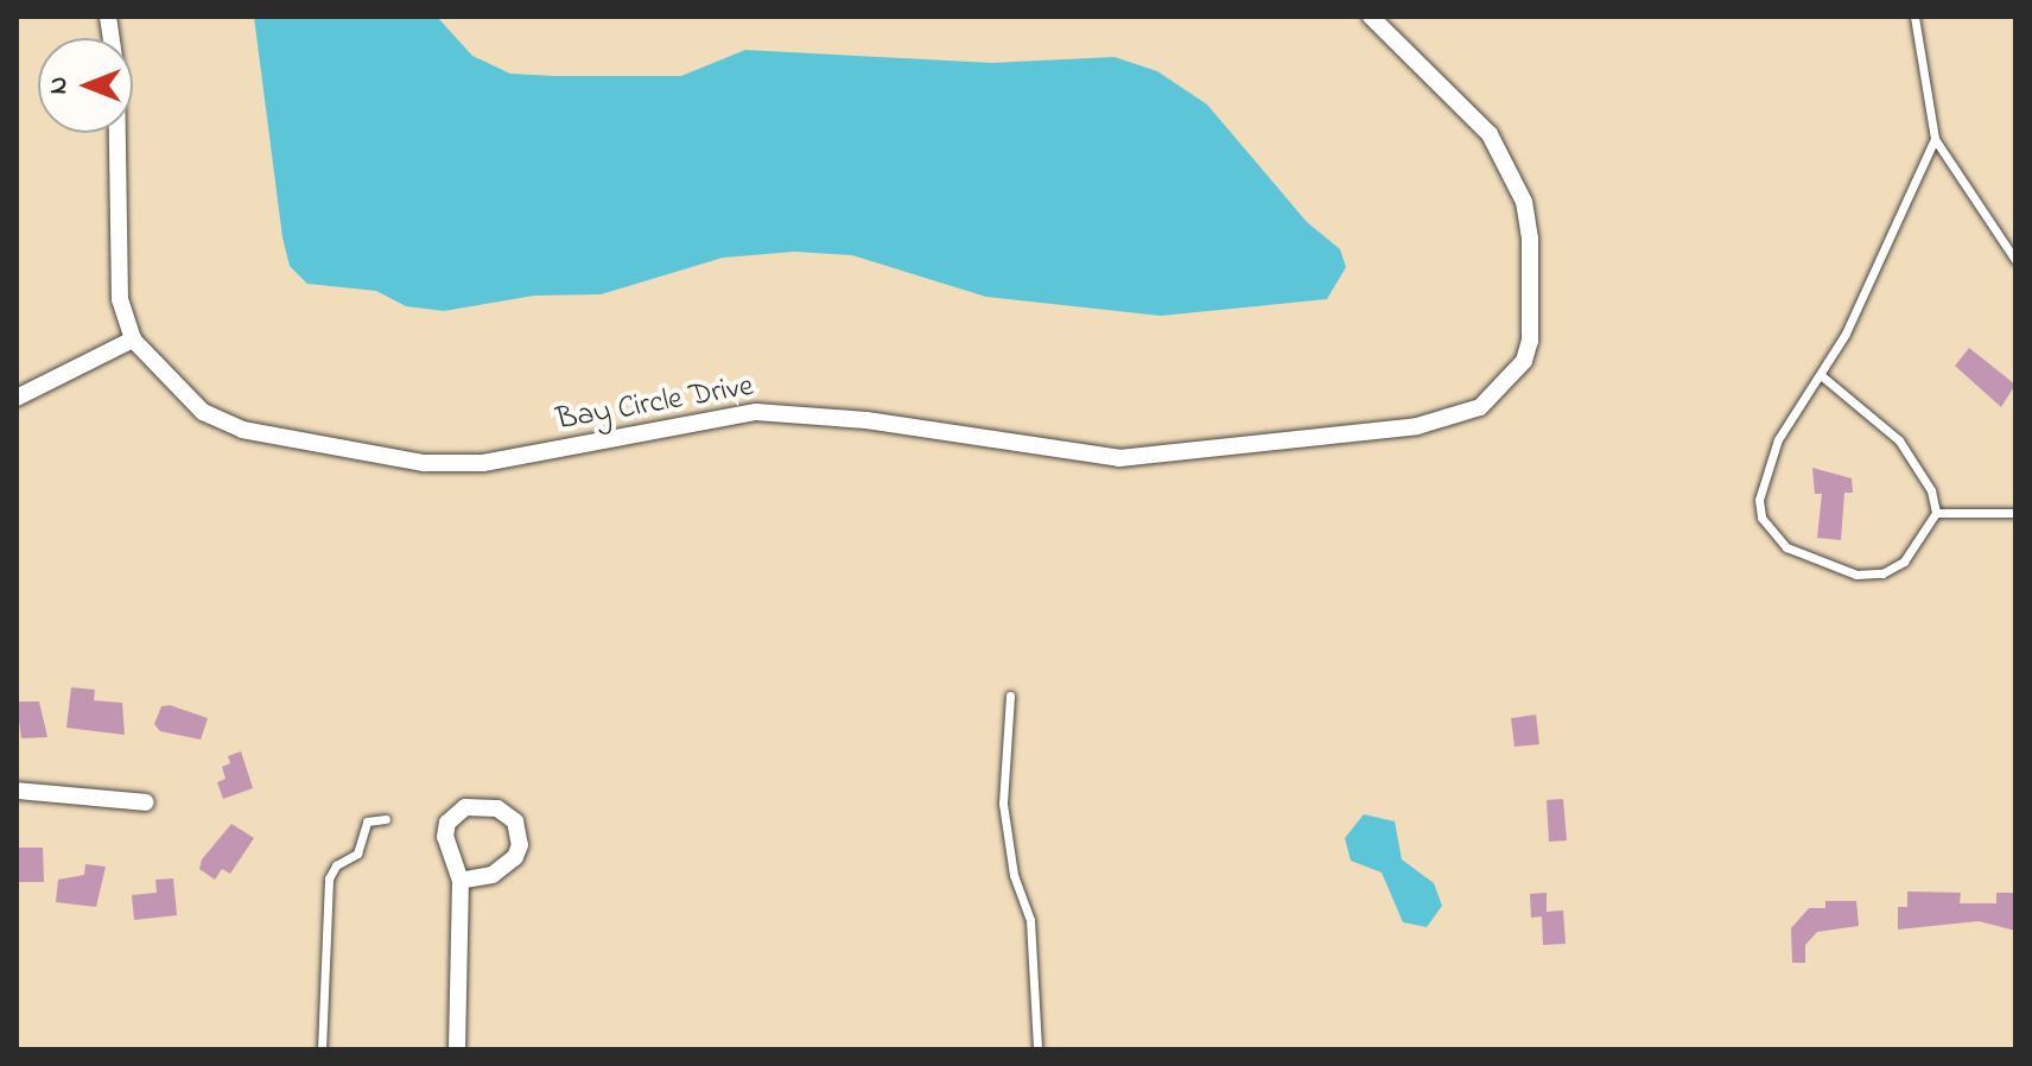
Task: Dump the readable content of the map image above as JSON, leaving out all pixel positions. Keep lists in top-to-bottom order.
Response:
{
  "streets": {
    "street": ["Bay Circle Drive"]
  },
  "north": "left"
}
